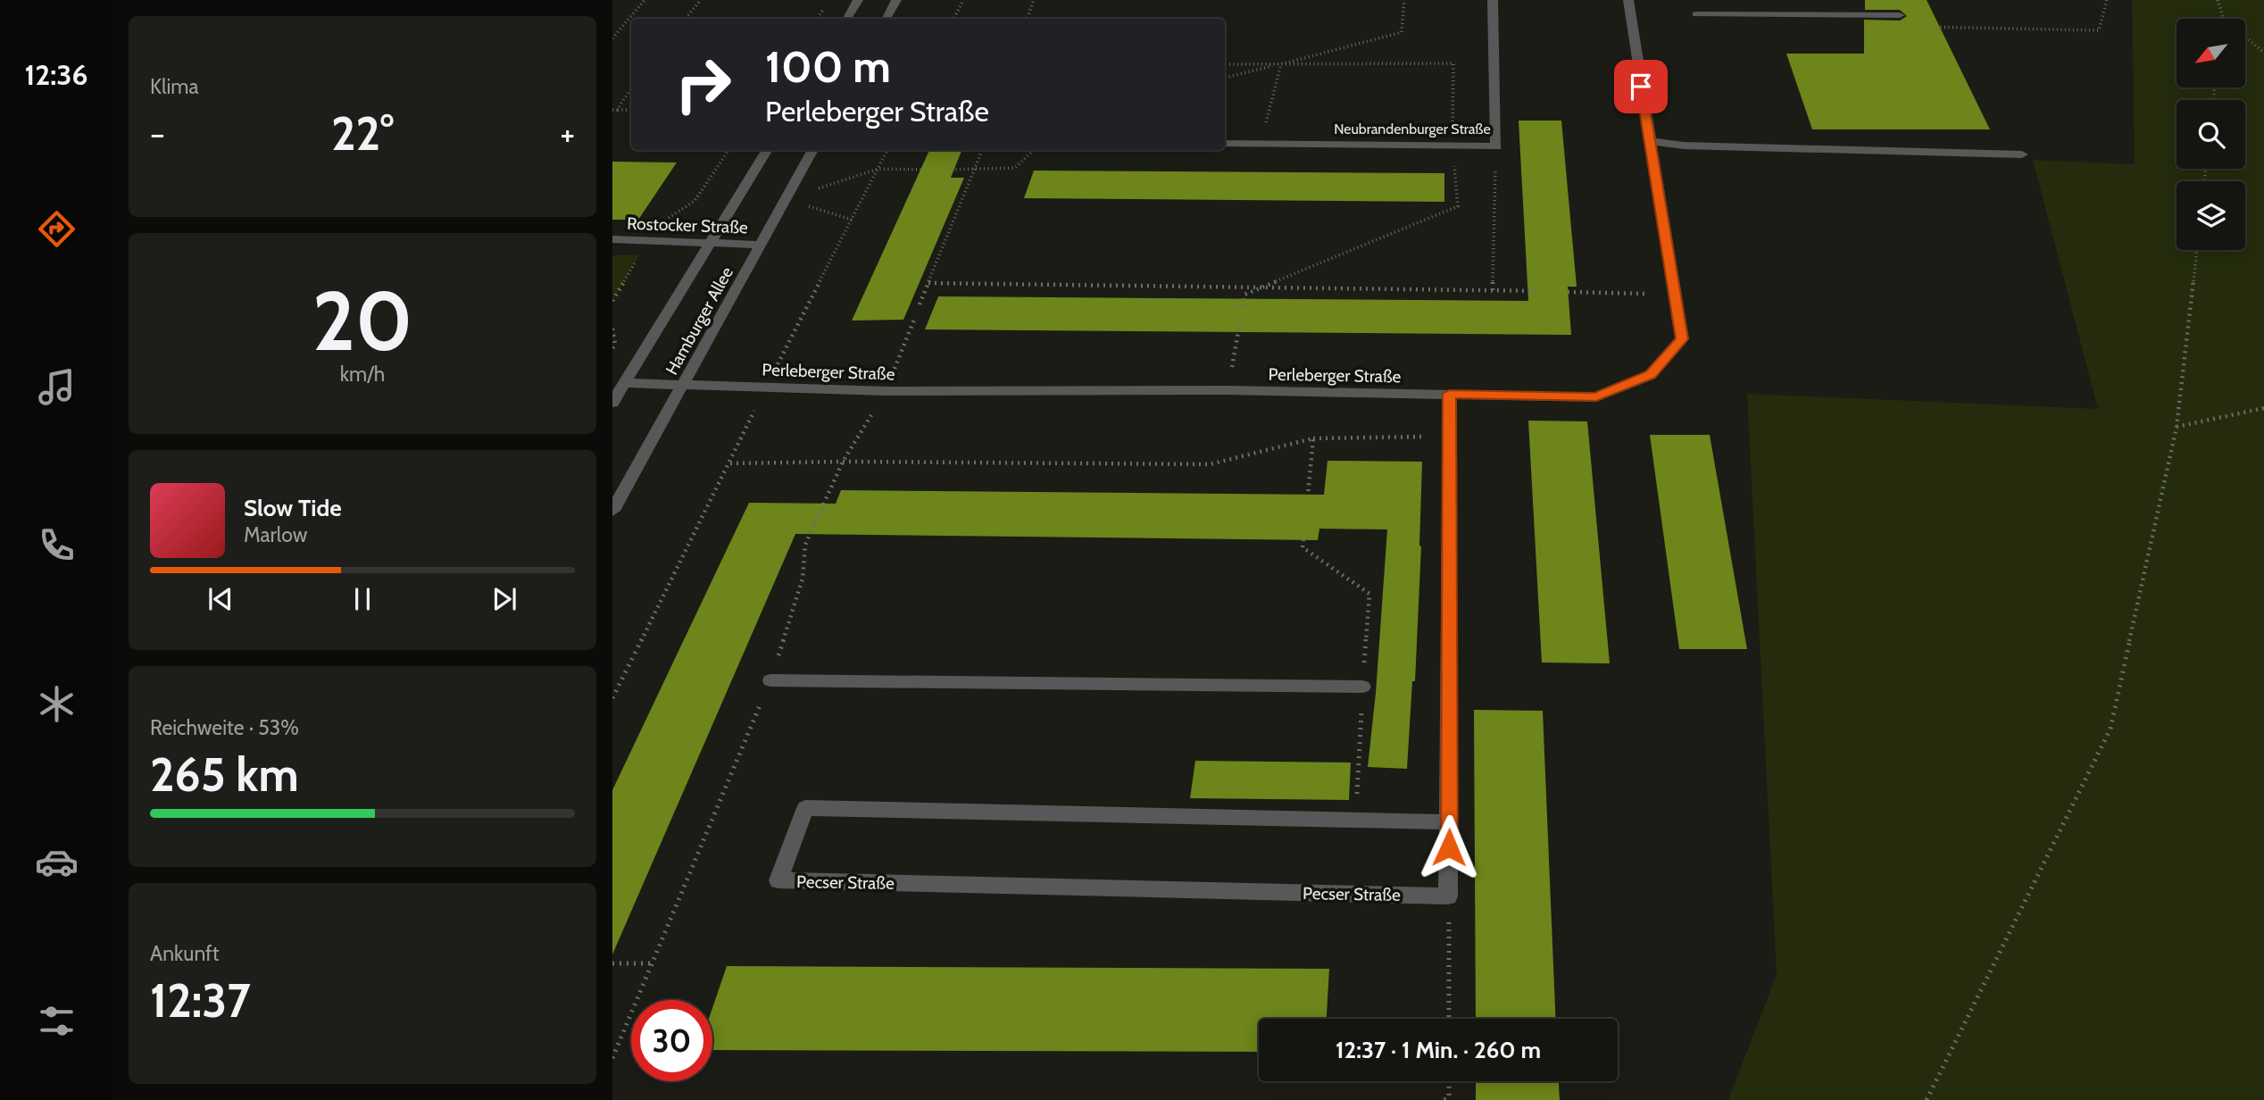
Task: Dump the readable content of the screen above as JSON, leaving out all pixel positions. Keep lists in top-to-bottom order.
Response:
{
  "streets": {
    "street": [
      "Neubrandenburger Straße",
      "Rostocker Straße",
      "Hamburger Allee",
      "Perleberger Straße",
      "Pecser Straße"
    ]
  },
  "crossings": [
    ["Rostocker Straße", "Hamburger Allee"],
    ["Hamburger Allee", "Perleberger Straße"]
  ],
  "north": "bottom left",
  "page": {
    "tabs": "12:36",
    "tile": [
      "Klima",
      ["20", "km/h"],
      ["Reichweite · 53%", "265 km"],
      ["Ankunft", "12:37"]
    ],
    "turn": ["100 m", "Perleberger Straße"],
    "heat": ["−", "22°", "+"],
    "song": ["Slow Tide", "Marlow"],
    "limit": "30",
    "trip": "12:37 · 1 Min. · 260 m"
  }
}
